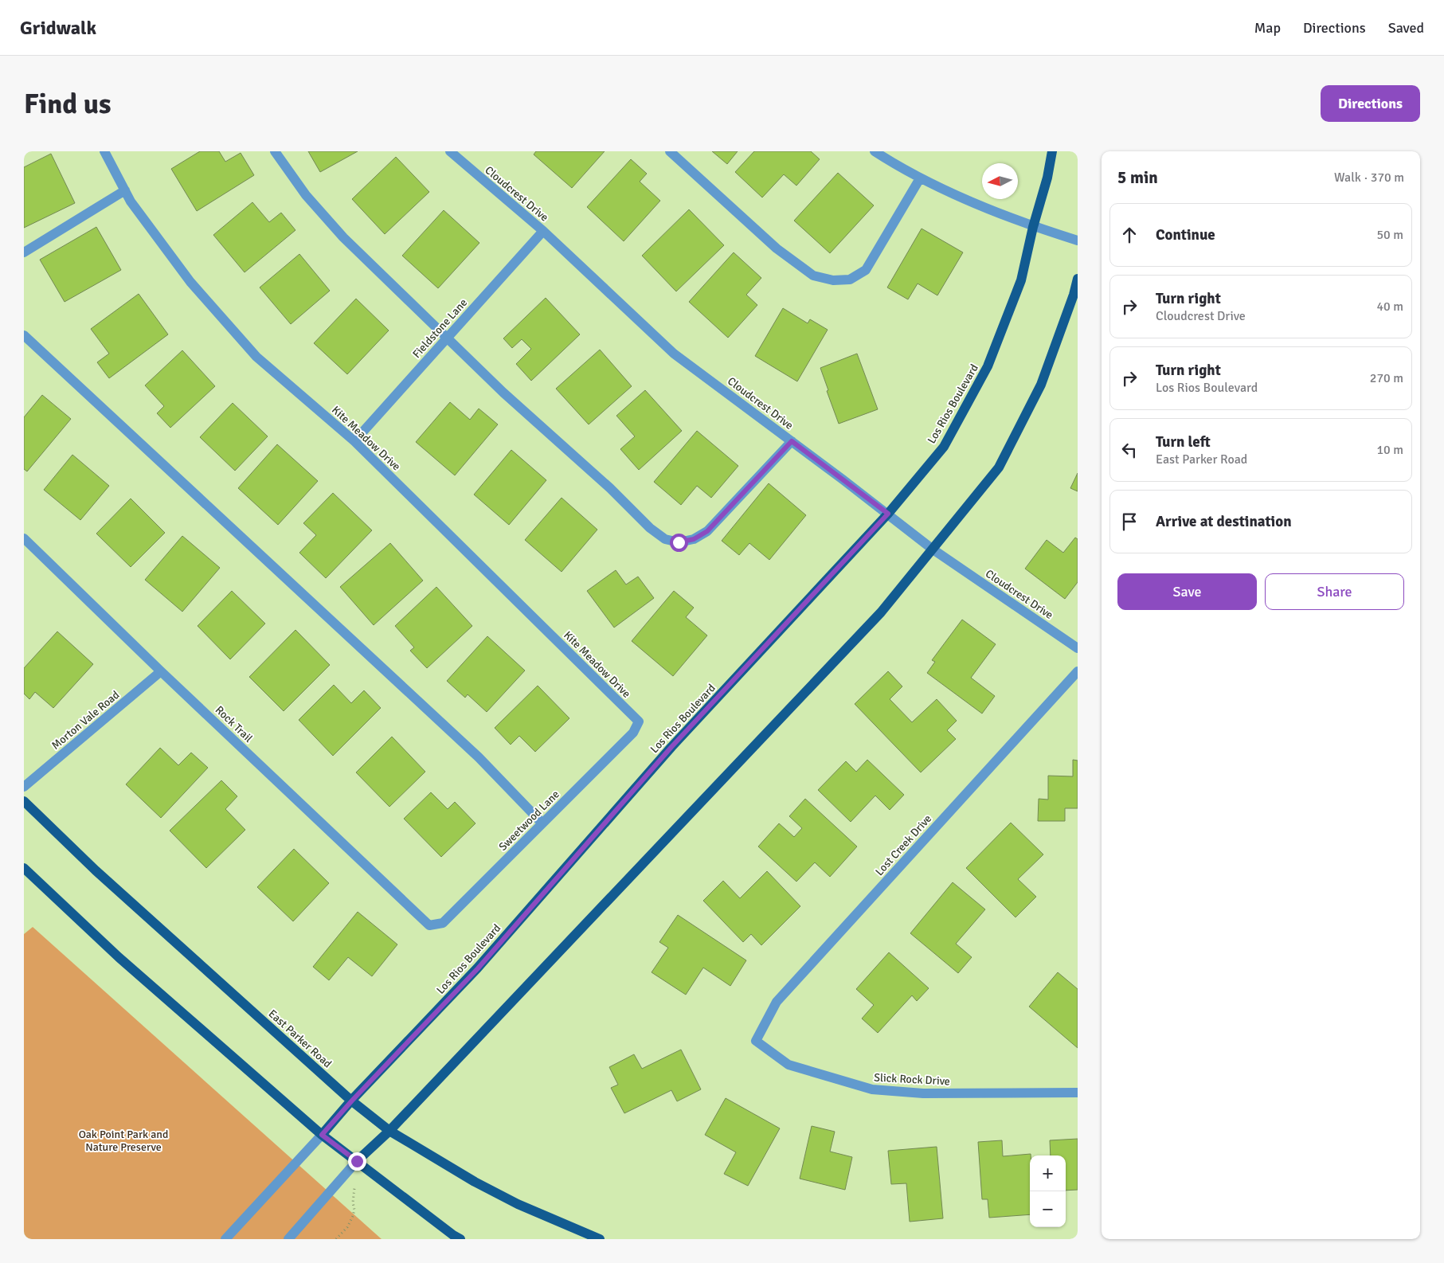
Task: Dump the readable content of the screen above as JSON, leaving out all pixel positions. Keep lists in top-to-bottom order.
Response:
{
  "streets": {
    "main road": ["Los Rios Boulevard", "East Parker Road"],
    "street": [
      "Cloudcrest Drive",
      "Fieldstone Lane",
      "Kite Meadow Drive",
      "Morton Vale Road",
      "Rock Trail",
      "Sweetwood Lane",
      "Lost Creek Drive",
      "Slick Rock Drive"
    ]
  },
  "crossings": [
    ["Cloudcrest Drive", "Fieldstone Lane"],
    ["Cloudcrest Drive", "Los Rios Boulevard"],
    ["Fieldstone Lane", "Kite Meadow Drive"],
    ["Los Rios Boulevard", "East Parker Road"],
    ["Kite Meadow Drive", "Sweetwood Lane"],
    ["Morton Vale Road", "Rock Trail"],
    ["Rock Trail", "Sweetwood Lane"],
    ["Lost Creek Drive", "Slick Rock Drive"]
  ],
  "parks": ["Oak Point Park and Nature Preserve"],
  "north": "left",
  "page": {
    "header": "Gridwalk",
    "nav": ["Map", "Directions", "Saved"],
    "buttons": [
      "Directions",
      ["Save", "Share"]
    ],
    "title": "Find us",
    "heading": ["5 min", "Walk · 370 m"],
    "list": [
      ["Continue", "50 m"],
      ["Turn right", "Cloudcrest Drive", "40 m"],
      ["Turn right", "Los Rios Boulevard", "270 m"],
      ["Turn left", "East Parker Road", "10 m"],
      "Arrive at destination"
    ],
    "map_buttons": ["+", "−"]
  }
}
